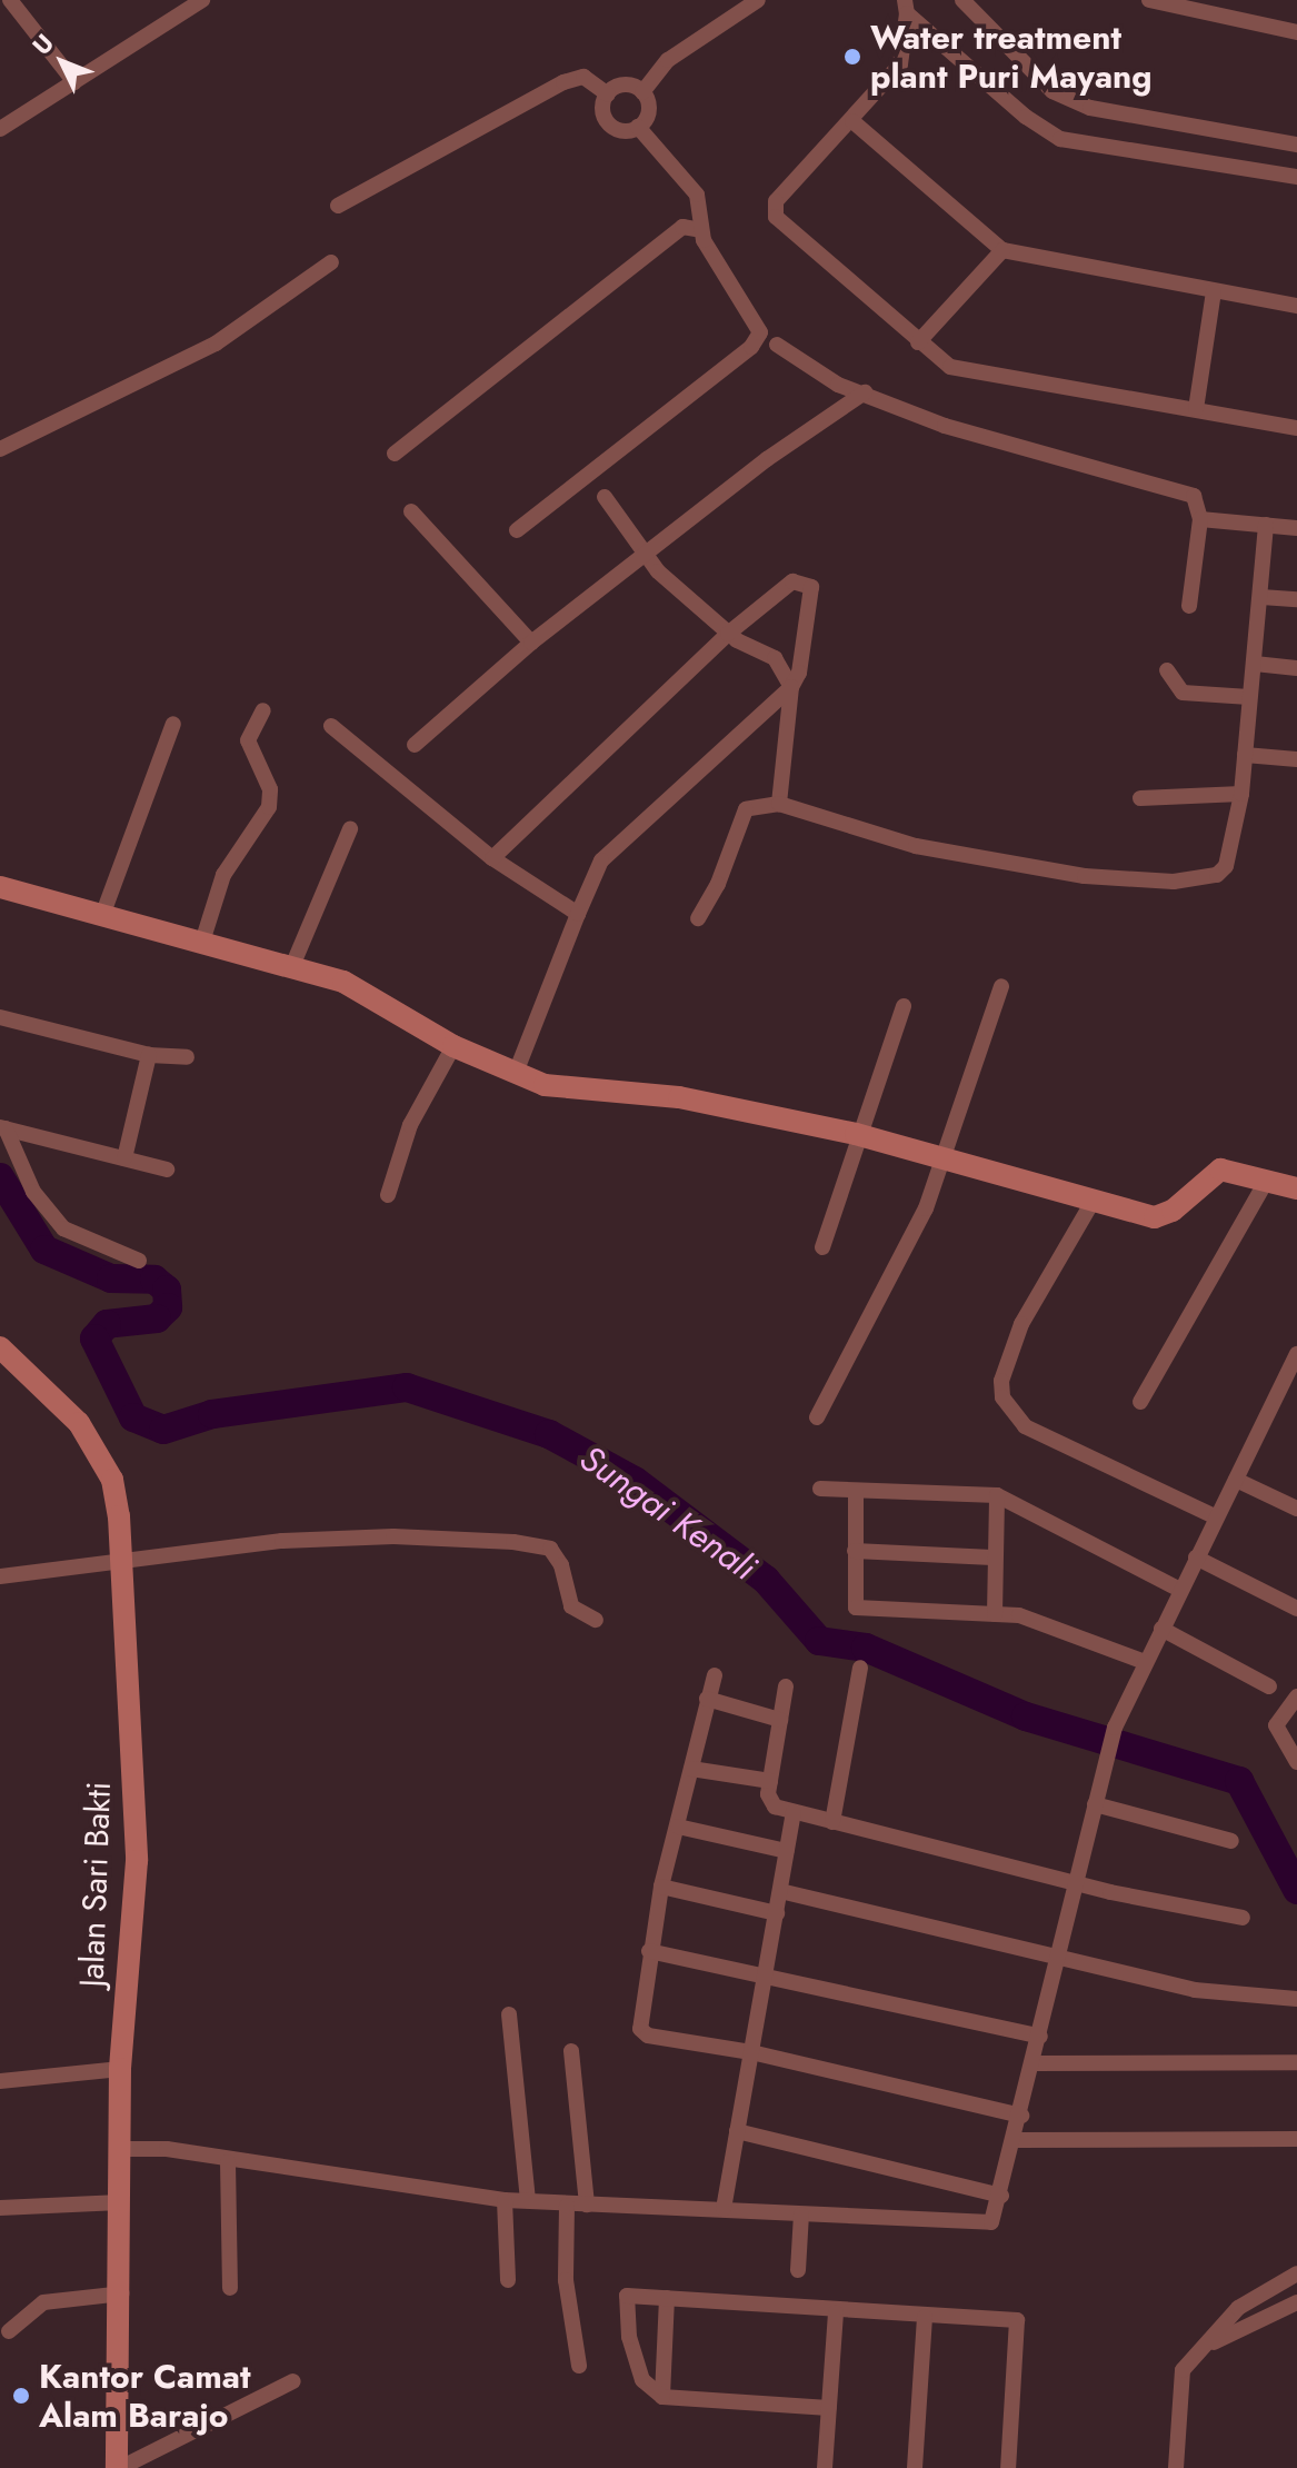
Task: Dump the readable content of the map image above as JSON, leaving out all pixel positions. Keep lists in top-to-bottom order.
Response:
{
  "streets": {
    "street": ["Jalan Sari Bakti"]
  },
  "water": ["Sungai Kenali"],
  "places": ["Water treatment plant Puri Mayang", "Kantor Camat Alam Barajo"],
  "north": "top left"
}
